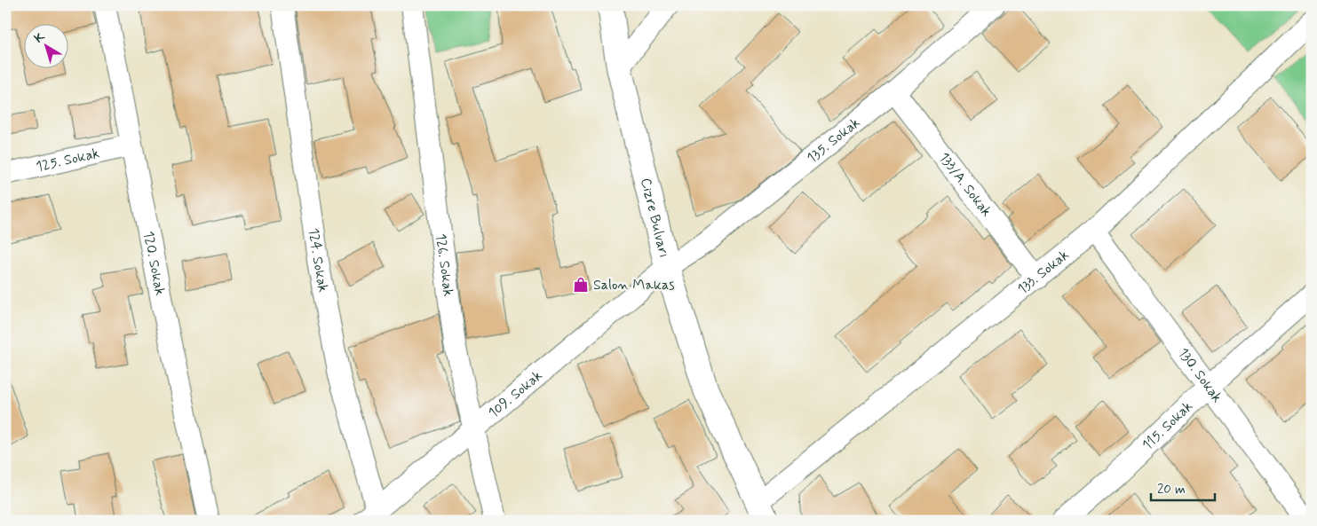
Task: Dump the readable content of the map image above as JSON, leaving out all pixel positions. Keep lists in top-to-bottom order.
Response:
{
  "streets": {
    "main road": ["Cizre Bulvarı"],
    "street": [
      "135. Sokak",
      "125. Sokak",
      "133/A. Sokak",
      "124. Sokak",
      "120. Sokak",
      "126. Sokak",
      "133. Sokak",
      "130. Sokak",
      "109. Sokak",
      "115. Sokak"
    ]
  },
  "crossings": [
    ["135. Sokak", "133/A. Sokak"],
    ["135. Sokak", "Cizre Bulvarı"],
    ["135. Sokak", "109. Sokak"],
    ["125. Sokak", "120. Sokak"],
    ["133/A. Sokak", "133. Sokak"],
    ["Cizre Bulvarı", "133. Sokak"],
    ["Cizre Bulvarı", "109. Sokak"],
    ["124. Sokak", "109. Sokak"],
    ["126. Sokak", "109. Sokak"],
    ["133. Sokak", "130. Sokak"],
    ["130. Sokak", "115. Sokak"]
  ],
  "places": {
    "shop": ["Salon Makas"]
  },
  "scale_bar": "20 m",
  "north": "top left"
}
